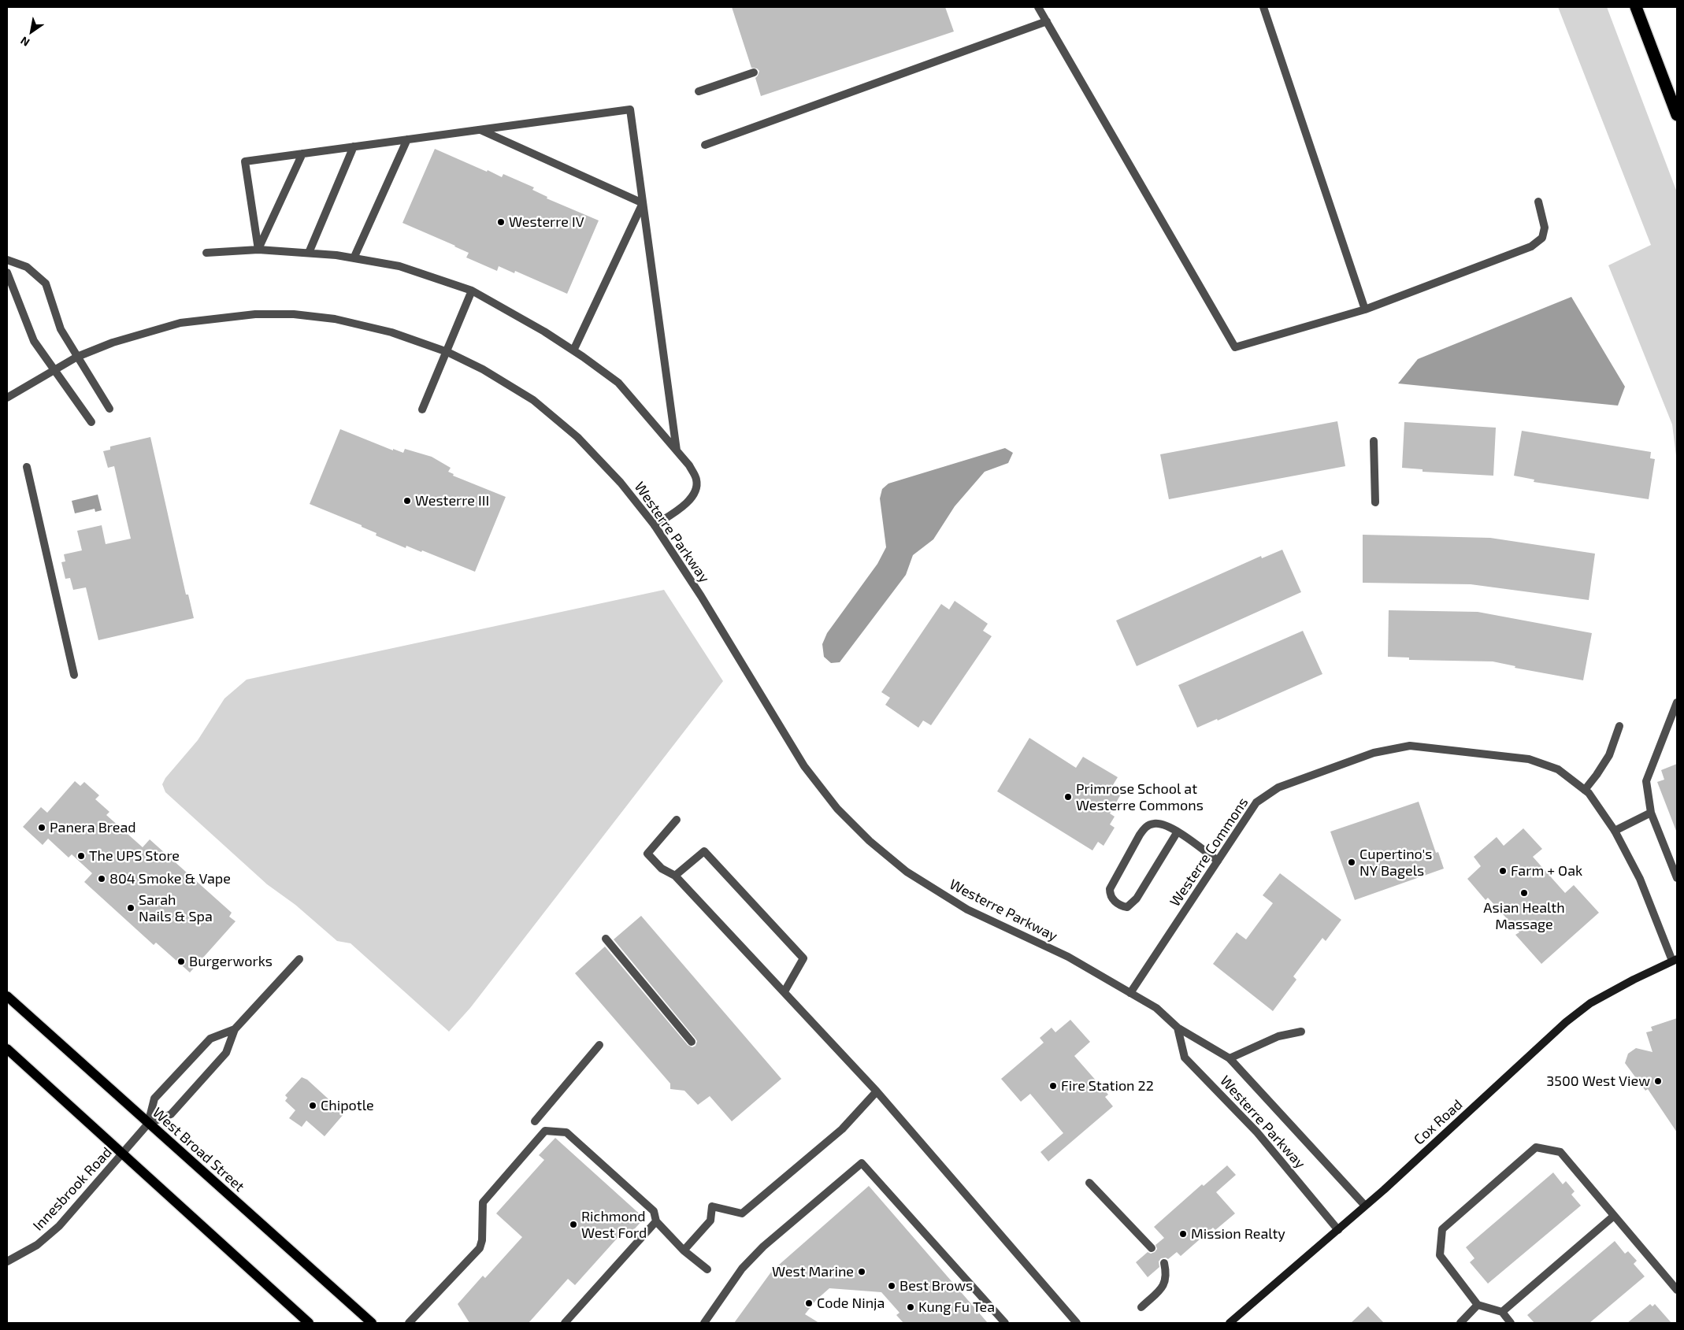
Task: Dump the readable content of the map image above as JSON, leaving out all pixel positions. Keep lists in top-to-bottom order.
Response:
{
  "streets": {
    "main road": ["Cox Road", "West Broad Street"],
    "street": ["Westerre Parkway", "Westerre Commons", "Innesbrook Road"]
  },
  "crossings": [
    ["Westerre Parkway", "Westerre Commons"],
    ["Westerre Parkway", "Cox Road"],
    ["Westerre Commons", "Cox Road"],
    ["West Broad Street", "Innesbrook Road"]
  ],
  "places": [
    "Westerre IV",
    "Westerre III",
    "Primrose School at Westerre Commons",
    "Panera Bread",
    "The UPS Store",
    "Cupertino's NY Bagels",
    "Farm + Oak",
    "804 Smoke & Vape",
    "Asian Health Massage",
    "Sarah Nails & Spa",
    "Burgerworks",
    "3500 West View",
    "Fire Station 22",
    "Chipotle",
    "Richmond West Ford",
    "Mission Realty",
    "West Marine",
    "Best Brows",
    "Code Ninja",
    "Kung Fu Tea"
  ],
  "north": "bottom left"
}
